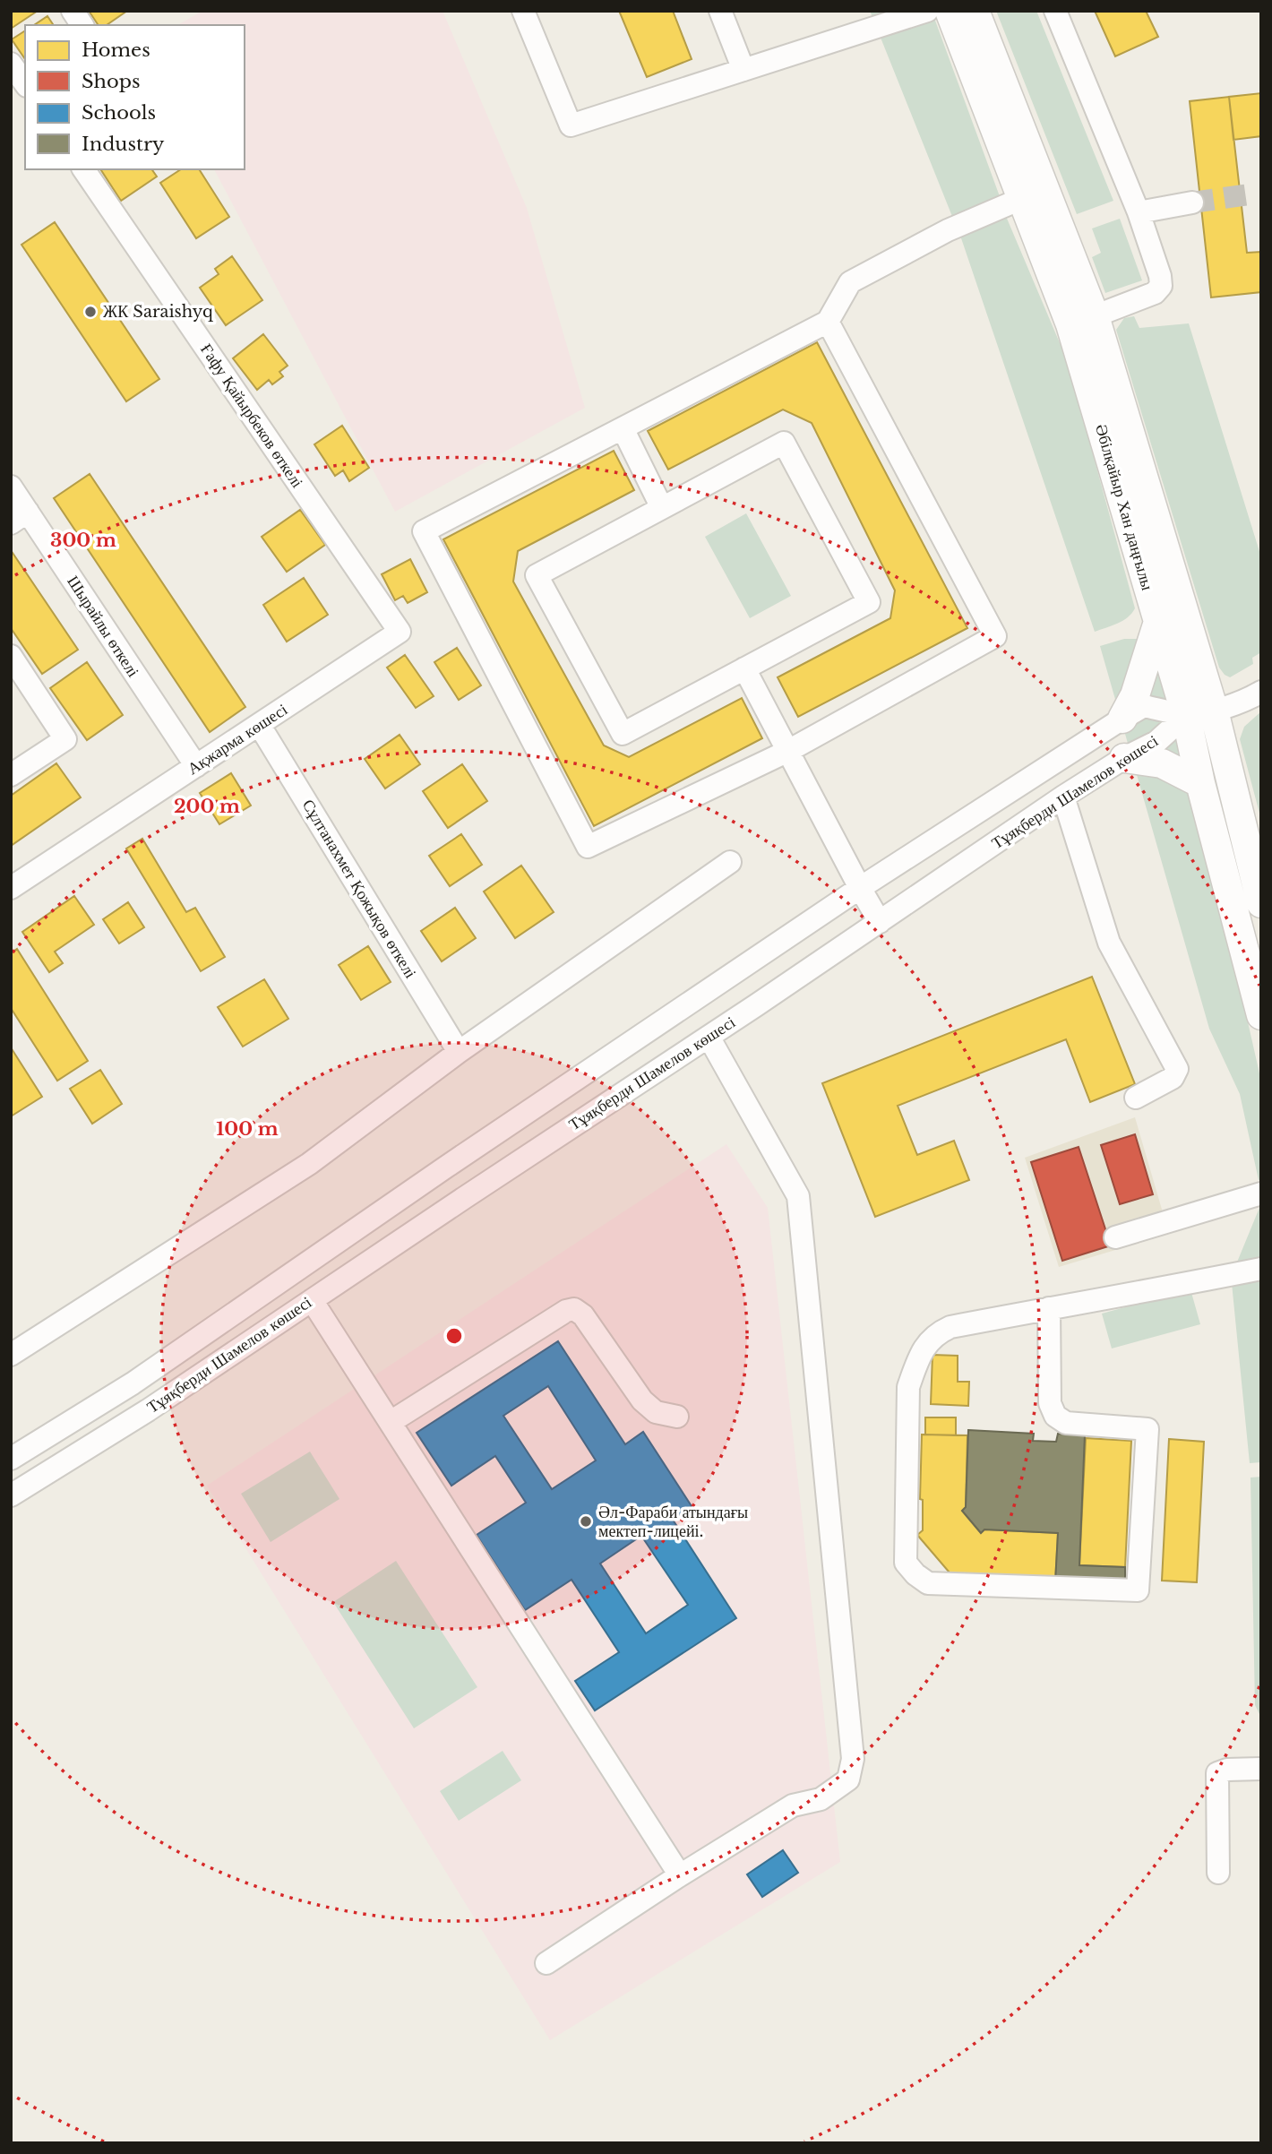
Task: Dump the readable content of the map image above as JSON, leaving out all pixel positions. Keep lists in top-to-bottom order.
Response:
{
  "streets": {
    "main road": ["Әбілқайыр Хан даңғылы"],
    "street": [
      "Ғафу Қайырбеков өткелі",
      "Шырайлы өткелі",
      "Ақжарма көшесі",
      "Тұяқберди Шамелов көшесі",
      "Сұлтанахмет Қожықов өткелі"
    ]
  },
  "crossings": [
    ["Ғафу Қайырбеков өткелі", "Ақжарма көшесі"],
    ["Әбілқайыр Хан даңғылы", "Тұяқберди Шамелов көшесі"],
    ["Шырайлы өткелі", "Ақжарма көшесі"],
    ["Ақжарма көшесі", "Сұлтанахмет Қожықов өткелі"]
  ],
  "places": ["ЖК Saraishyq", "Әл-Фараби атындағы мектеп-лицейі."],
  "legend": [
    "Homes",
    "Shops",
    "Schools",
    "Industry"
  ],
  "rings": ["300 m", "200 m", "100 m"]
}
